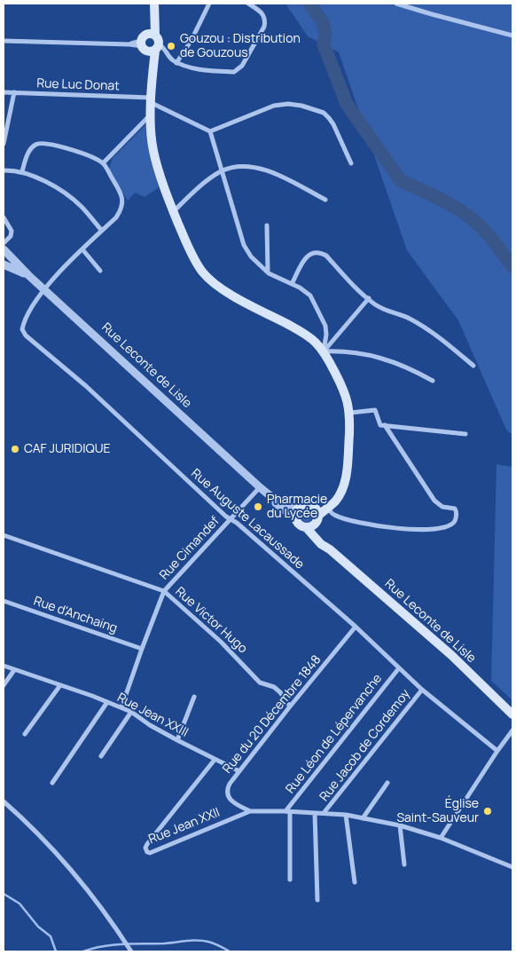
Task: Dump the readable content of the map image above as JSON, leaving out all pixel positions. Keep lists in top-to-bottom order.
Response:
{
  "streets": {
    "main road": ["Rue Leconte de Lisle"],
    "street": [
      "Rue Luc Donat",
      "Rue Auguste Lacaussade",
      "Rue Cimandef",
      "Rue d'Anchaing",
      "Rue Victor Hugo",
      "Rue du 20 Décembre 1848",
      "Rue Jean XXIII",
      "Rue Léon de Lépervanche",
      "Rue Jacob de Cordemoy",
      "Rue Jean XXII"
    ]
  },
  "crossings": [
    ["Rue Leconte de Lisle", "Rue Auguste Lacaussade"],
    ["Rue Leconte de Lisle", "Rue Cimandef"],
    ["Rue Auguste Lacaussade", "Rue Cimandef"],
    ["Rue Auguste Lacaussade", "Rue du 20 Décembre 1848"],
    ["Rue Auguste Lacaussade", "Rue Léon de Lépervanche"],
    ["Rue Auguste Lacaussade", "Rue Jacob de Cordemoy"],
    ["Rue Cimandef", "Rue d'Anchaing"],
    ["Rue Cimandef", "Rue Victor Hugo"],
    ["Rue Cimandef", "Rue Jean XXIII"],
    ["Rue Victor Hugo", "Rue du 20 Décembre 1848"],
    ["Rue du 20 Décembre 1848", "Rue Jean XXIII"],
    ["Rue du 20 Décembre 1848", "Rue Jean XXII"],
    ["Rue Jean XXIII", "Rue Jean XXII"],
    ["Rue Léon de Lépervanche", "Rue Jean XXII"],
    ["Rue Jacob de Cordemoy", "Rue Jean XXII"]
  ],
  "places": [
    "Gouzou : Distribution de Gouzous",
    "CAF JURIDIQUE",
    "Pharmacie du Lycée",
    "Église Saint-Sauveur"
  ]
}
